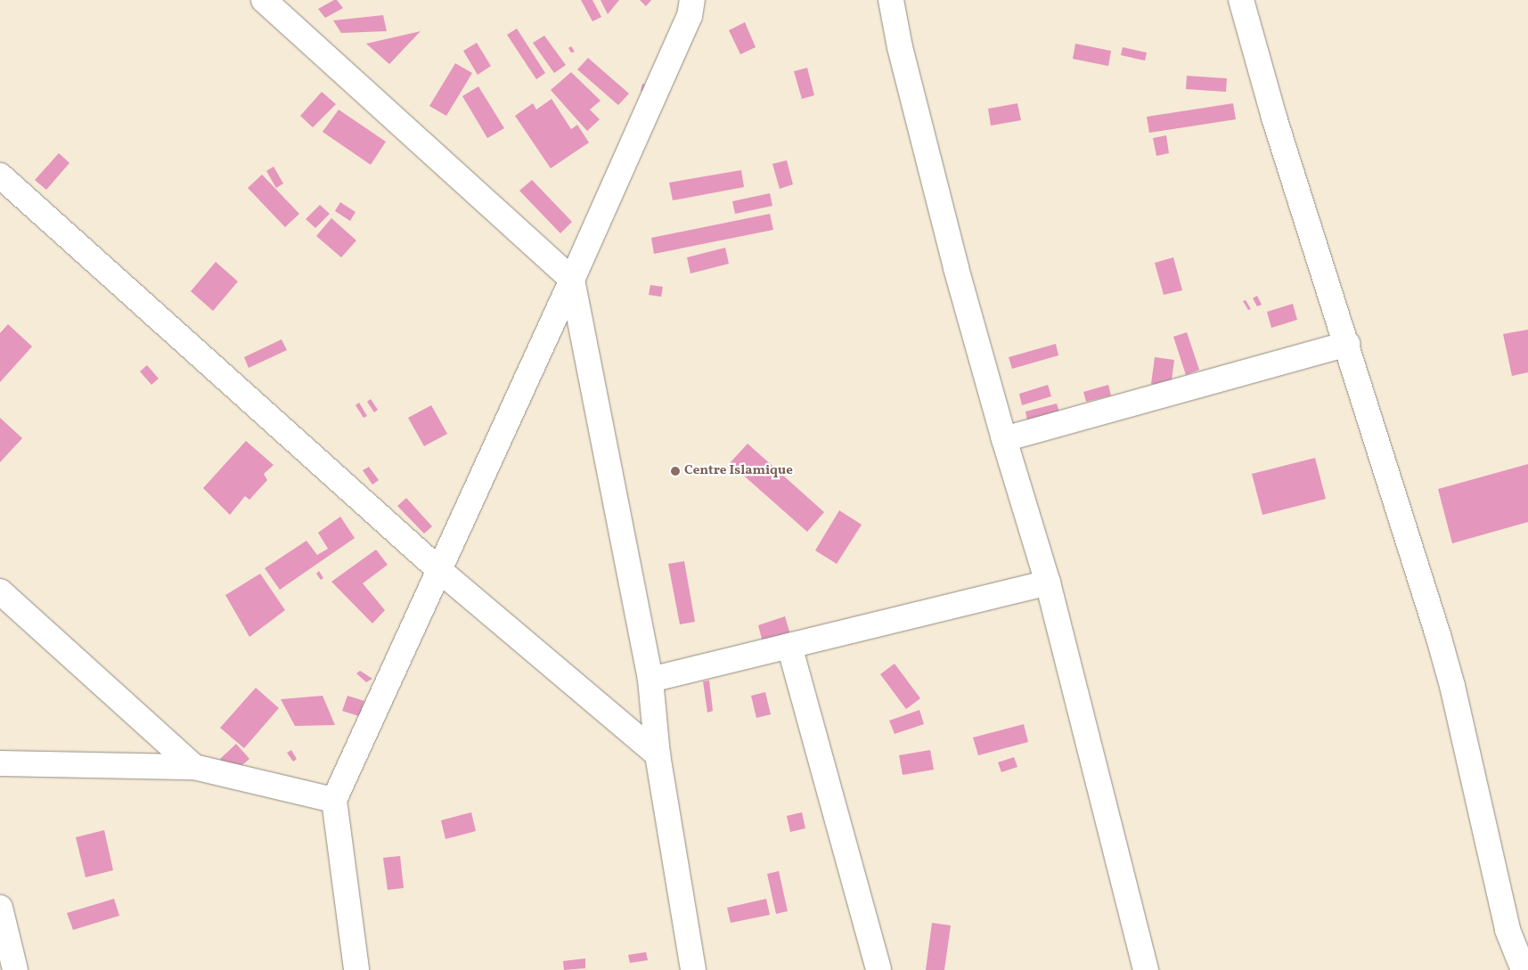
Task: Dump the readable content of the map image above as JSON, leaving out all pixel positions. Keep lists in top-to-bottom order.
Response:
{
  "places": ["Centre Islamique"]
}
